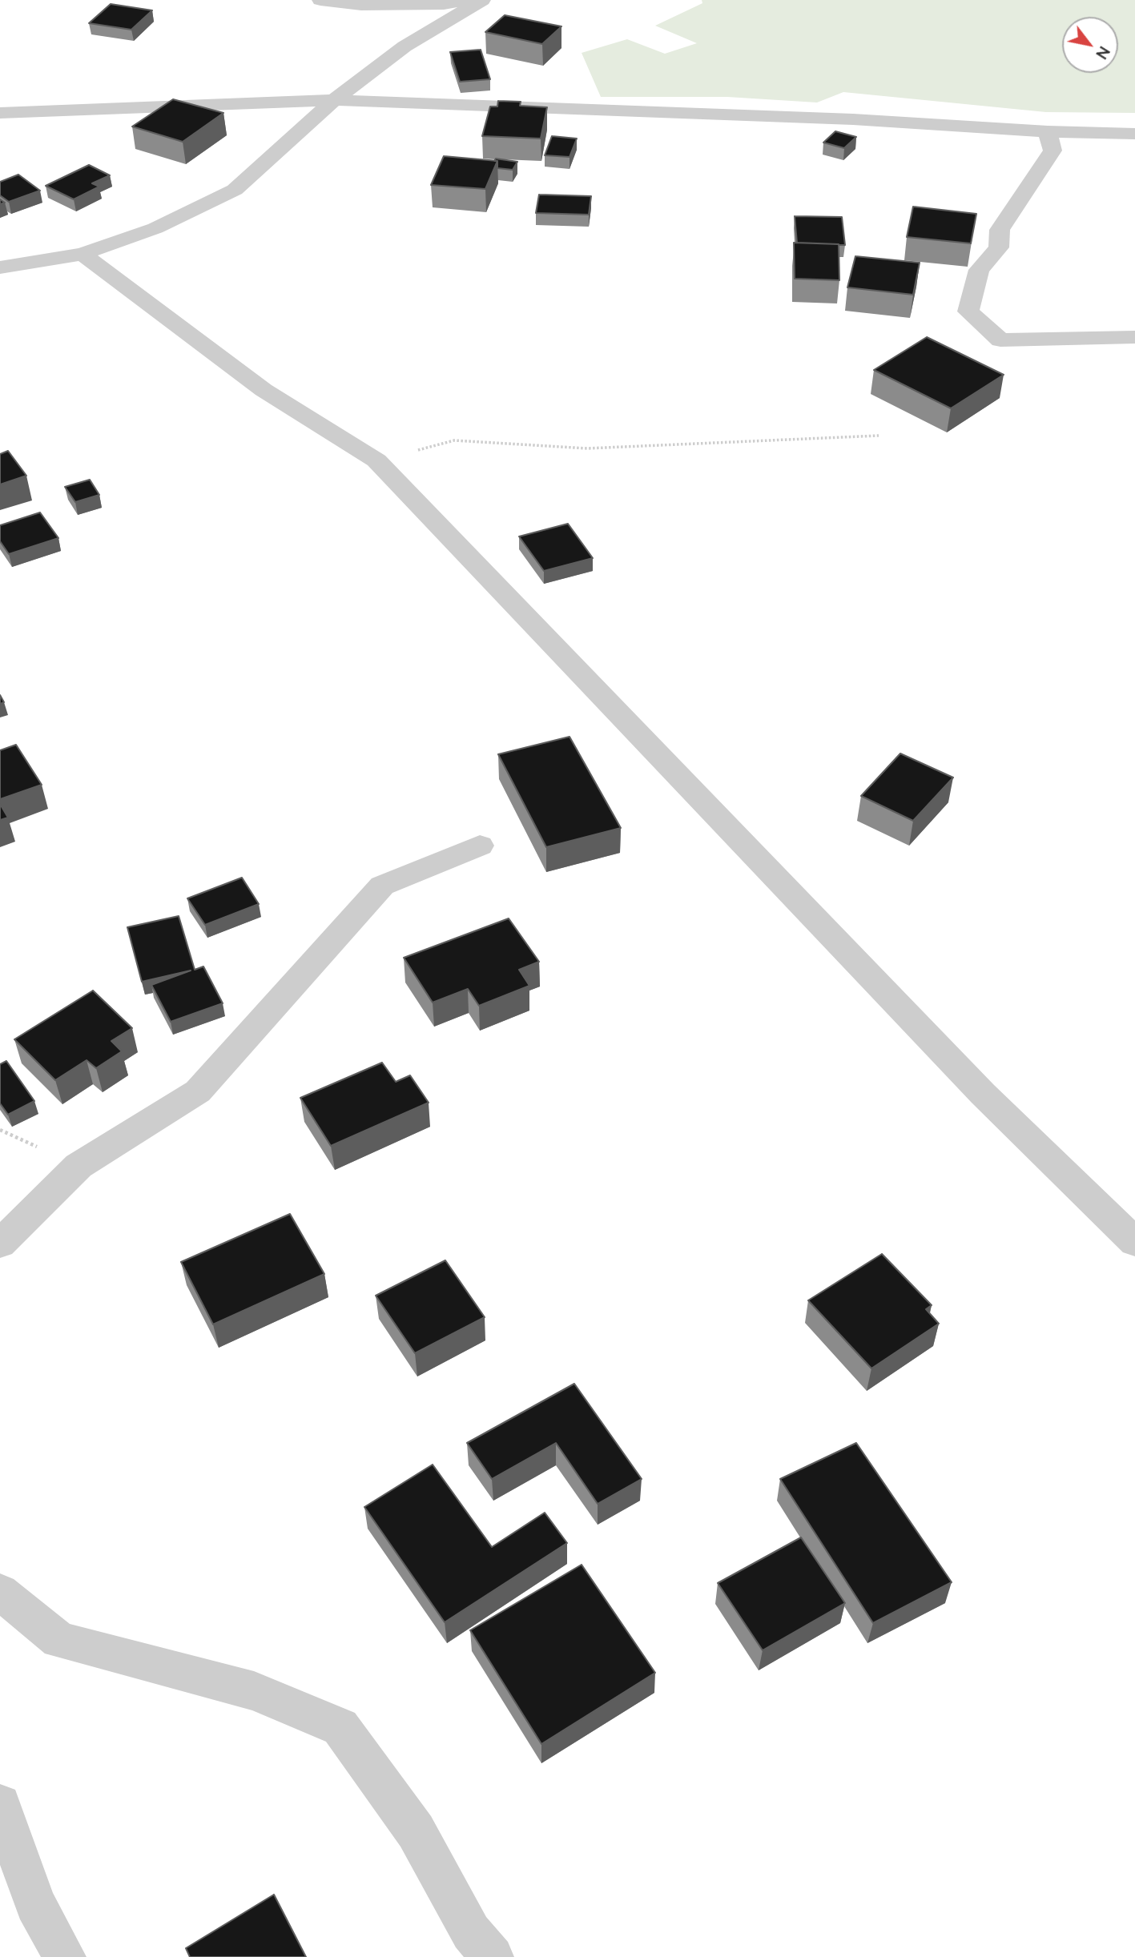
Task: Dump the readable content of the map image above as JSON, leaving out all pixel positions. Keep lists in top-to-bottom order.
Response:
{
  "north": "bottom right"
}
